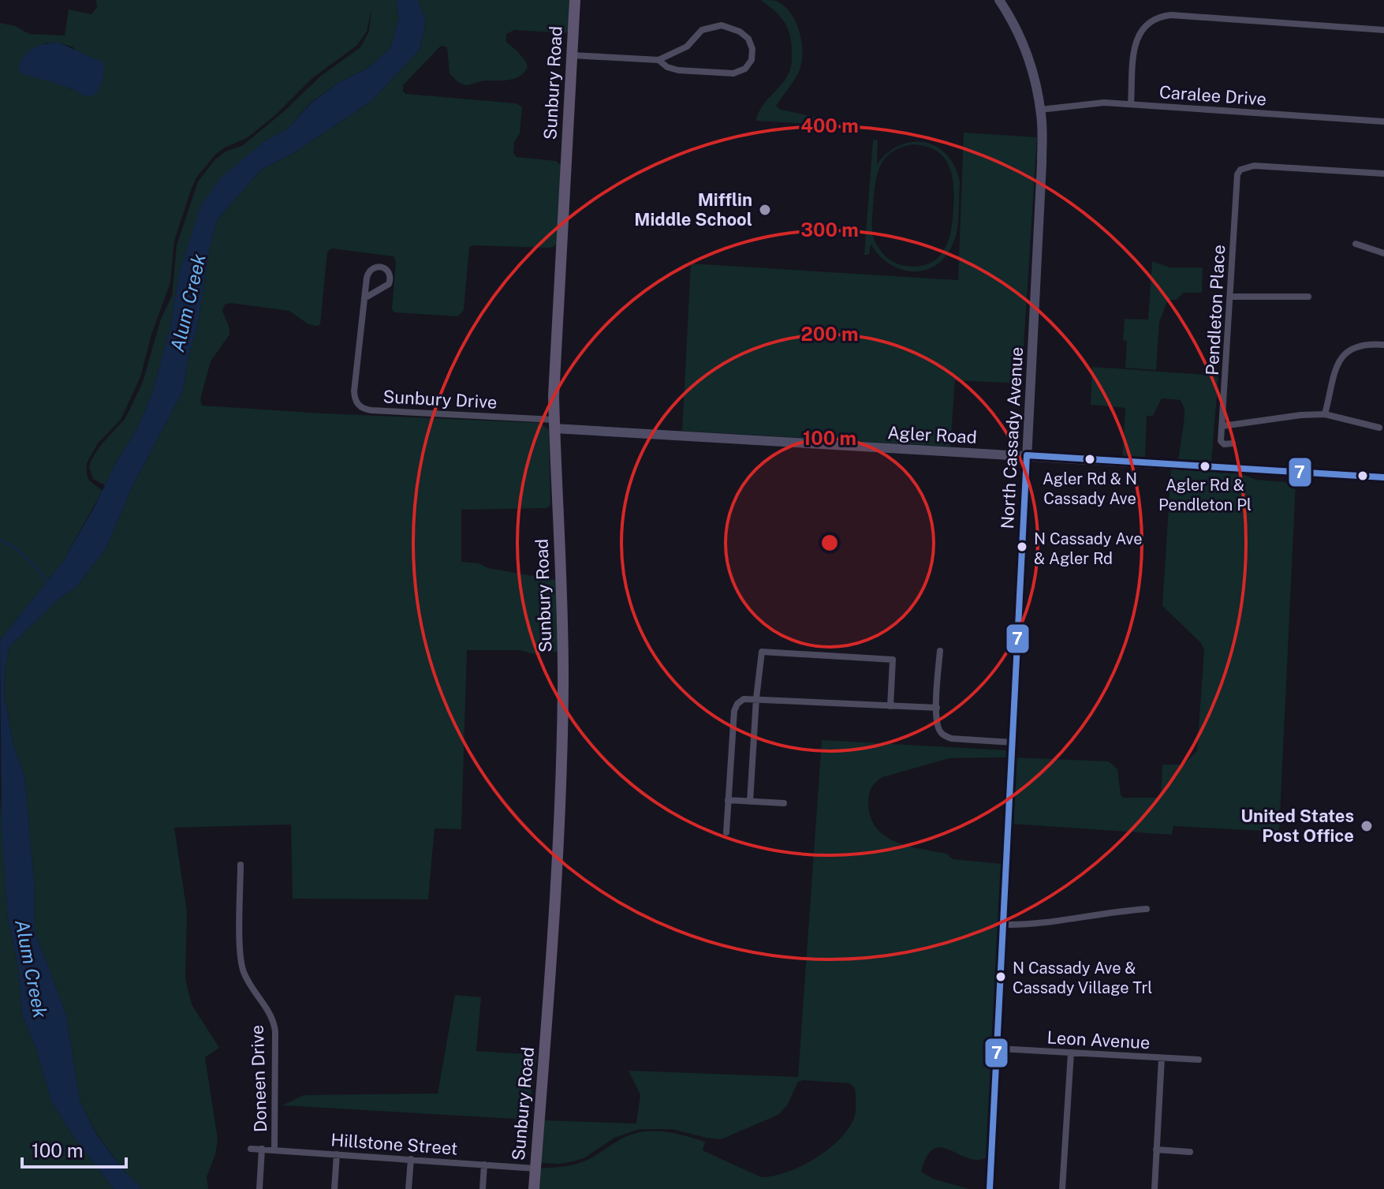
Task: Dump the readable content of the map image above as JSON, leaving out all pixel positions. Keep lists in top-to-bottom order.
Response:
{
  "streets": {
    "main road": ["Sunbury Road", "Agler Road", "North Cassady Avenue"],
    "street": [
      "Caralee Drive",
      "Pendleton Place",
      "Sunbury Drive",
      "Leon Avenue",
      "Doneen Drive",
      "Hillstone Street"
    ]
  },
  "crossings": [
    ["Sunbury Road", "Sunbury Drive"],
    ["Sunbury Road", "Agler Road"],
    ["Sunbury Road", "Hillstone Street"],
    ["Caralee Drive", "North Cassady Avenue"],
    ["Sunbury Drive", "Agler Road"],
    ["Agler Road", "North Cassady Avenue"],
    ["North Cassady Avenue", "Leon Avenue"],
    ["Doneen Drive", "Hillstone Street"]
  ],
  "water": ["Alum Creek"],
  "places": [
    "Mifflin Middle School",
    "Agler Rd & N Cassady Ave",
    "Agler Rd & Pendleton Pl",
    "N Cassady Ave & Agler Rd",
    "United States Post Office",
    "N Cassady Ave & Cassady Village Trl"
  ],
  "lines": ["transit line 7"],
  "scale_bar": "100 m",
  "rings": [
    "400 m",
    "300 m",
    "200 m",
    "100 m"
  ]
}
